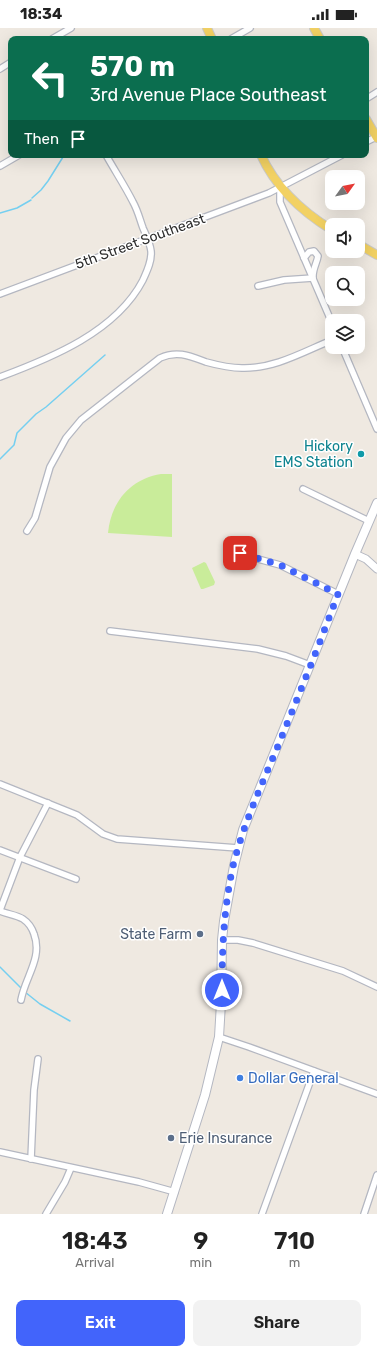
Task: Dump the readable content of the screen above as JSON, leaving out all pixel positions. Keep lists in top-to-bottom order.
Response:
{
  "streets": {
    "street": ["5th Street Southeast"]
  },
  "places": [
    "Hickory EMS Station",
    "State Farm",
    "Dollar General",
    "Erie Insurance"
  ],
  "north": "top right",
  "page": {
    "status": "18:34",
    "turn": ["570 m", "3rd Avenue Place Southeast"],
    "then": "Then",
    "eta": [
      "18:43",
      "Arrival",
      "9",
      "min",
      "710",
      "m"
    ],
    "buttons": ["Exit", "Share"]
  }
}
